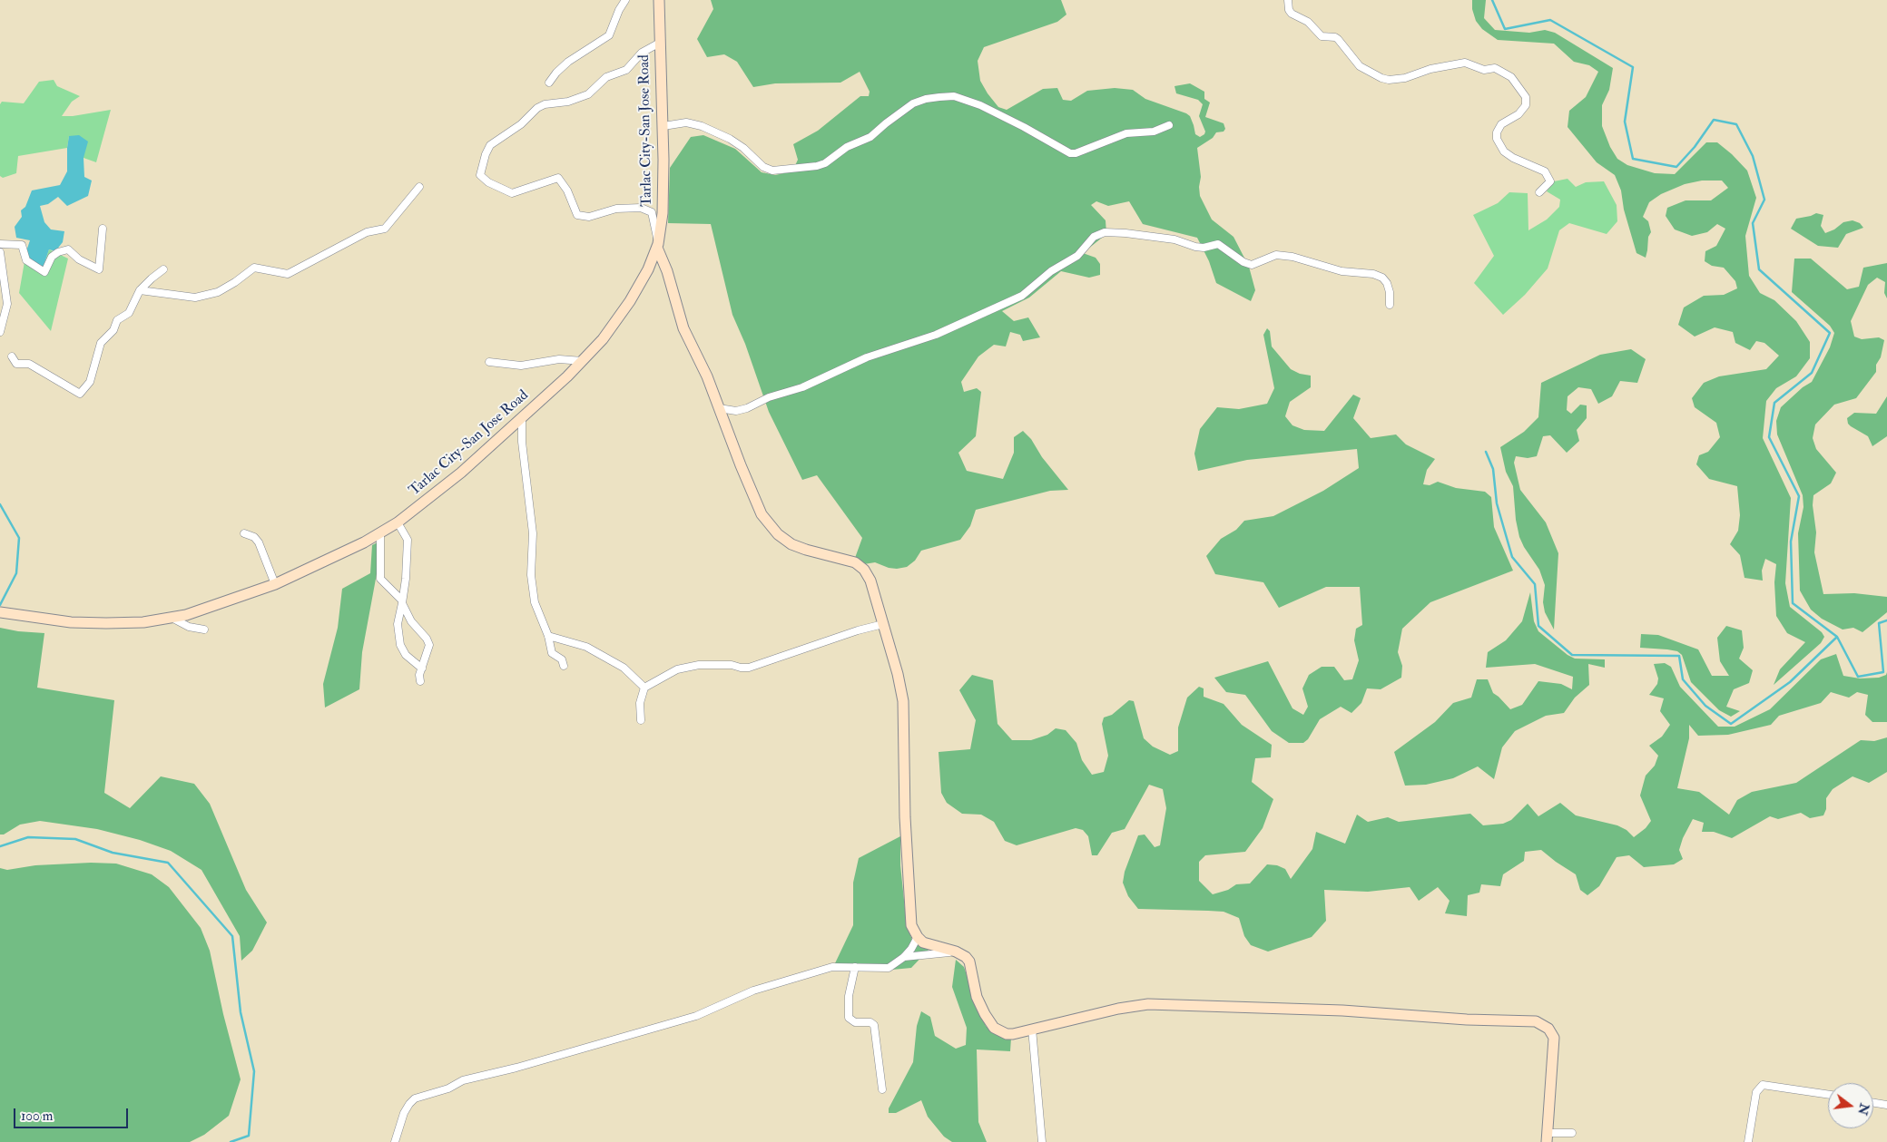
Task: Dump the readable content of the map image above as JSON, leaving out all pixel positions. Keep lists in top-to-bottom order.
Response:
{
  "streets": {
    "street": ["Tarlac City-San Jose Road"]
  },
  "scale_bar": "100 m",
  "north": "right"
}
